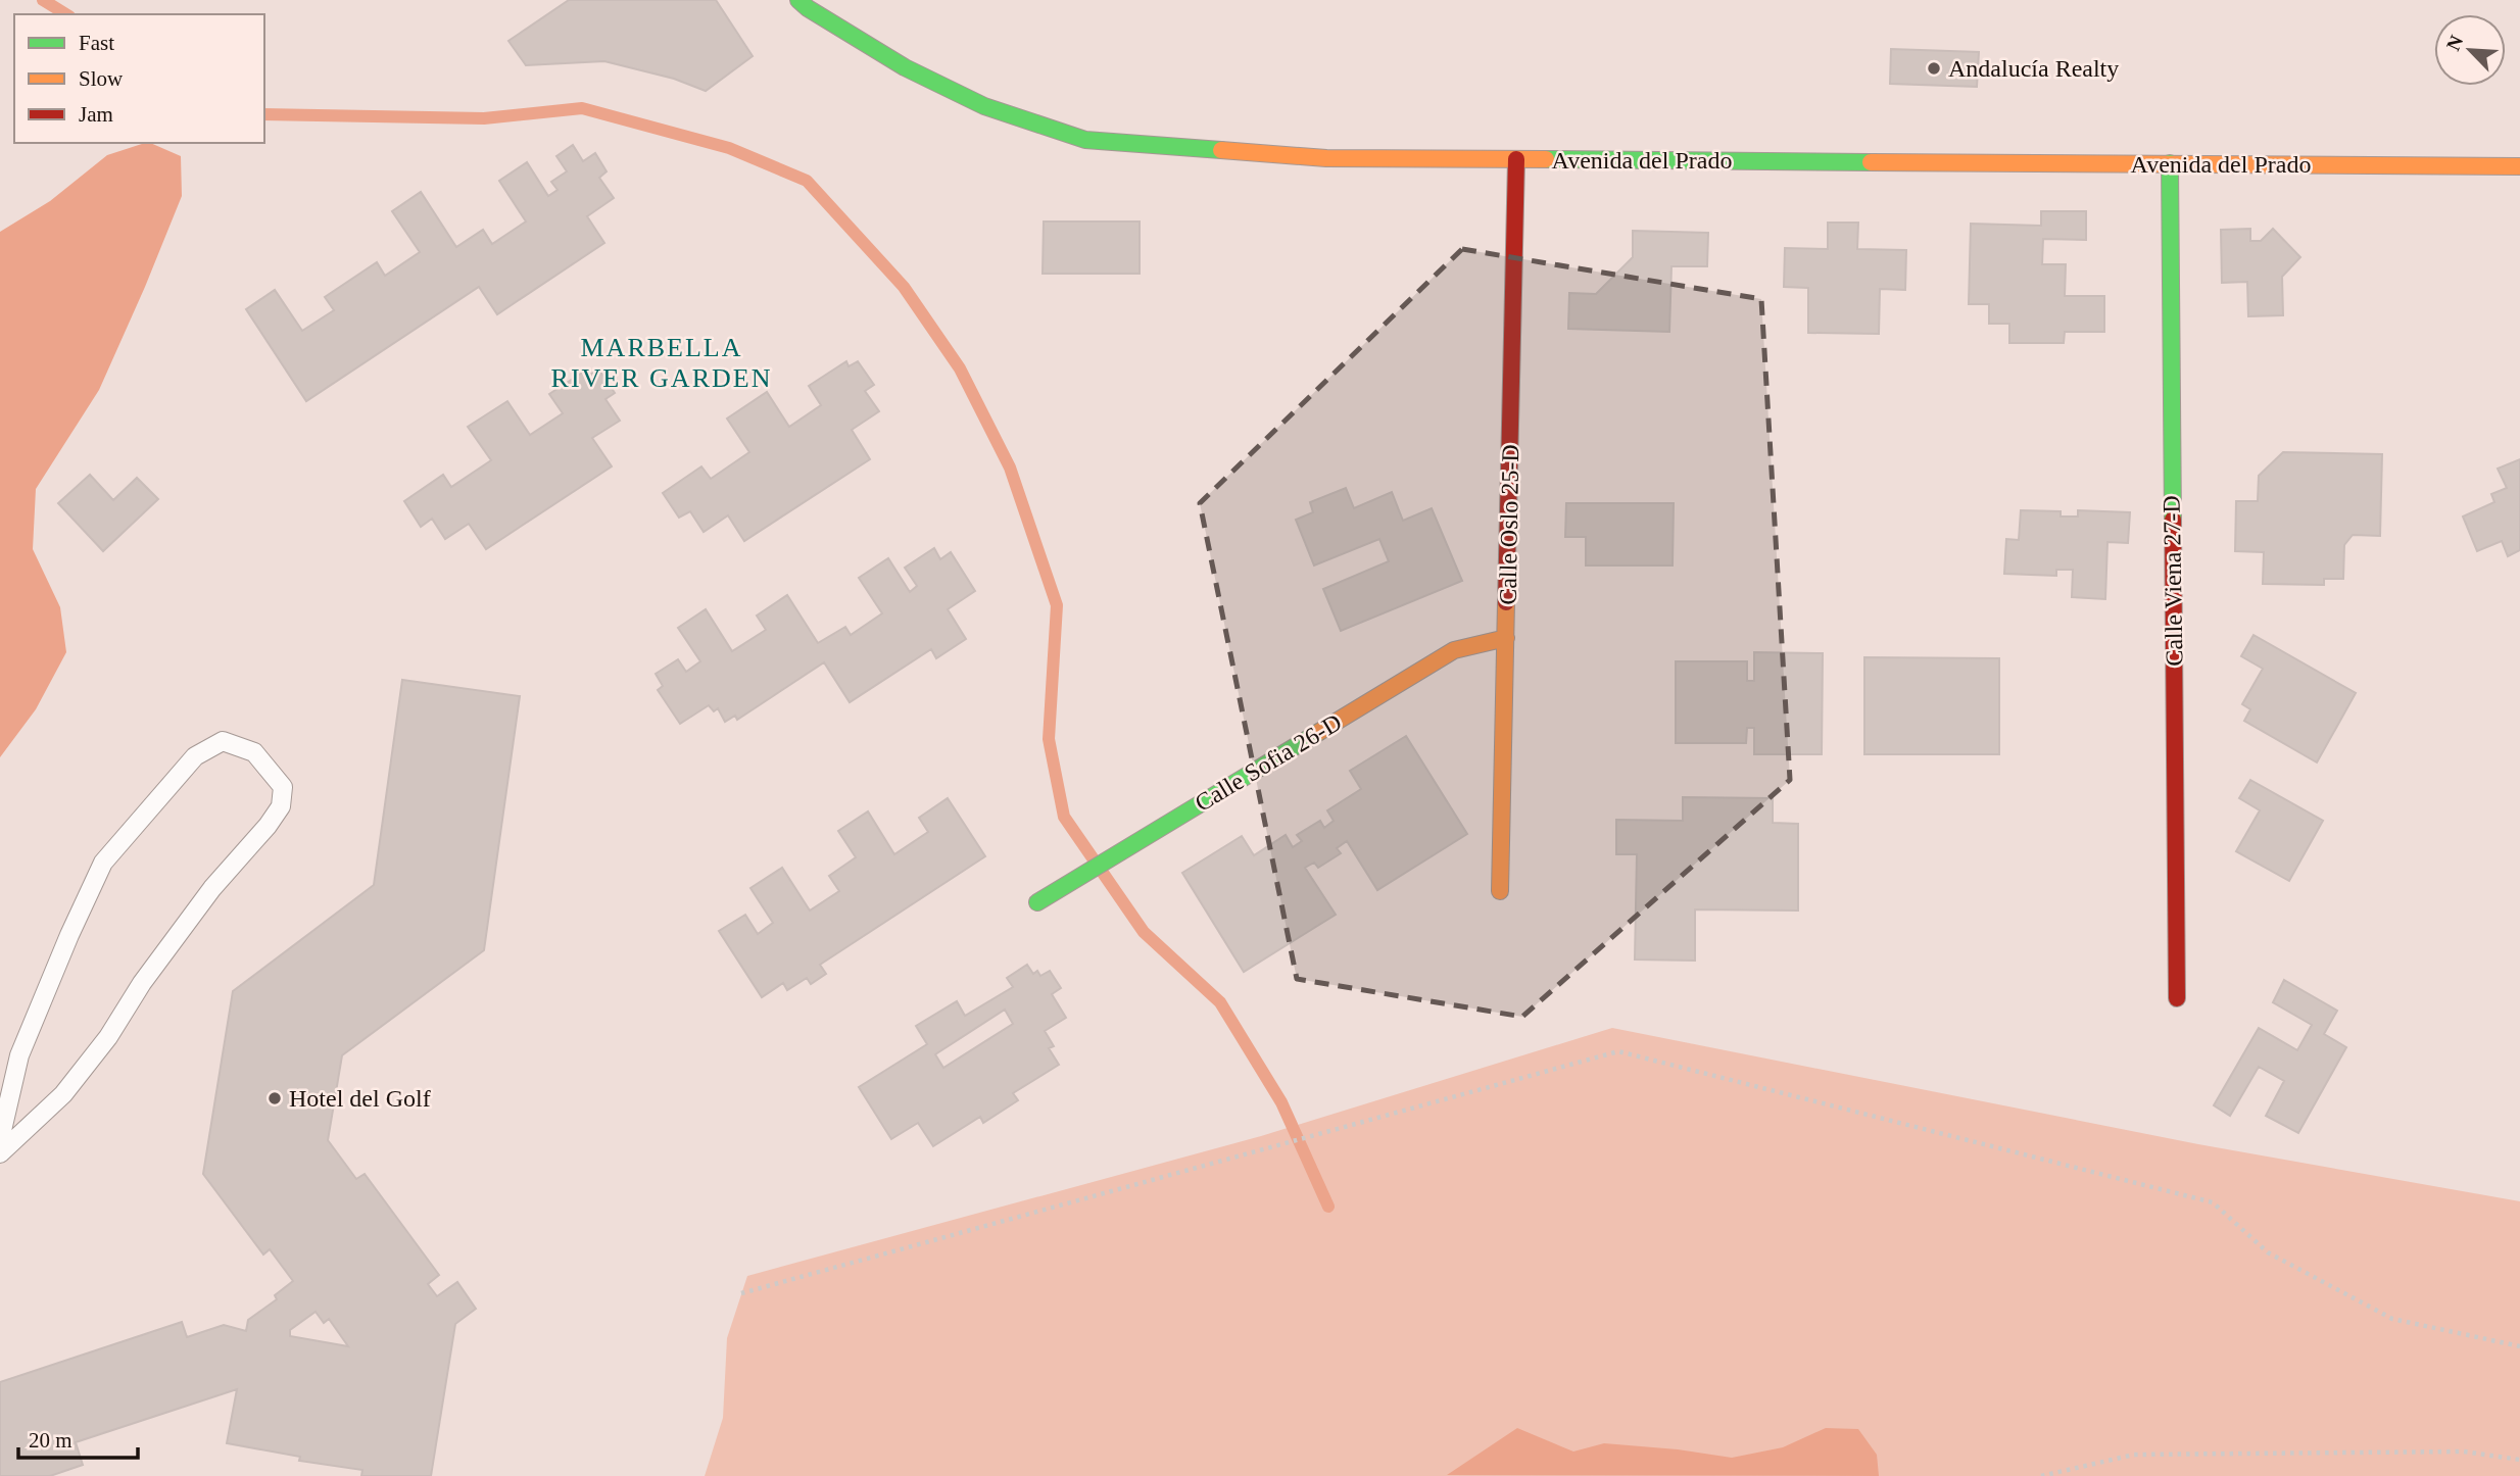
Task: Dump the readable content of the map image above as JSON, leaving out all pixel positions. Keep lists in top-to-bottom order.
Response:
{
  "streets": {
    "street": [
      "Avenida del Prado",
      "Calle Oslo 25-D",
      "Calle Viena 27-D",
      "Calle Sofia 26-D"
    ]
  },
  "crossings": [
    ["Avenida del Prado", "Calle Oslo 25-D"],
    ["Avenida del Prado", "Calle Viena 27-D"],
    ["Calle Oslo 25-D", "Calle Sofia 26-D"]
  ],
  "districts": ["MARBELLA RIVER GARDEN"],
  "places": ["Andalucía Realty", "Hotel del Golf"],
  "legend": ["Fast", "Slow", "Jam"],
  "scale_bar": "20 m",
  "north": "top left"
}
